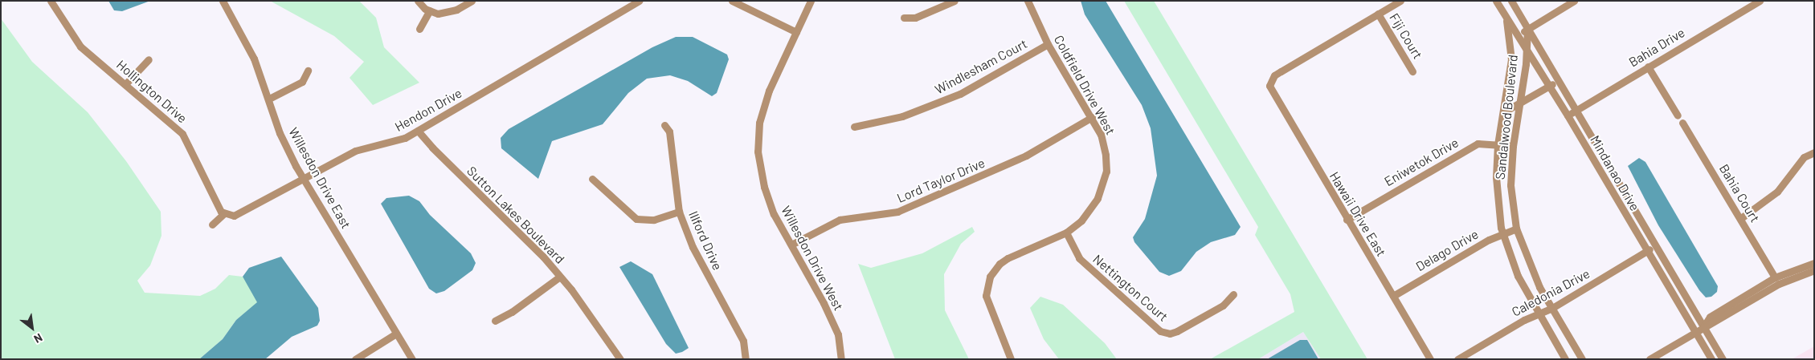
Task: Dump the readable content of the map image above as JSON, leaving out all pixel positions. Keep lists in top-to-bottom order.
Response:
{
  "streets": {
    "street": [
      "Fiji Court",
      "Bahia Drive",
      "Windlesham Court",
      "Coldfield Drive West",
      "Hollington Drive",
      "Hendon Drive",
      "Sandalwood Boulevard",
      "Eniwetok Drive",
      "Mindanao Drive",
      "Willesdon Drive East",
      "Lord Taylor Drive",
      "Bahia Court",
      "Hawaii Drive East",
      "Sutton Lakes Boulevard",
      "Illford Drive",
      "Delago Drive",
      "Willesdon Drive West",
      "Nettington Court",
      "Caledonia Drive"
    ]
  },
  "crossings": [
    ["Fiji Court", "Hawaii Drive East"],
    ["Bahia Drive", "Mindanao Drive"],
    ["Windlesham Court", "Coldfield Drive West"],
    ["Coldfield Drive West", "Lord Taylor Drive"],
    ["Coldfield Drive West", "Nettington Court"],
    ["Hollington Drive", "Hendon Drive"],
    ["Hendon Drive", "Willesdon Drive East"],
    ["Hendon Drive", "Sutton Lakes Boulevard"],
    ["Sandalwood Boulevard", "Eniwetok Drive"],
    ["Sandalwood Boulevard", "Mindanao Drive"],
    ["Sandalwood Boulevard", "Delago Drive"],
    ["Sandalwood Boulevard", "Caledonia Drive"],
    ["Eniwetok Drive", "Hawaii Drive East"],
    ["Mindanao Drive", "Caledonia Drive"],
    ["Lord Taylor Drive", "Willesdon Drive West"],
    ["Hawaii Drive East", "Delago Drive"]
  ],
  "north": "bottom right"
}
